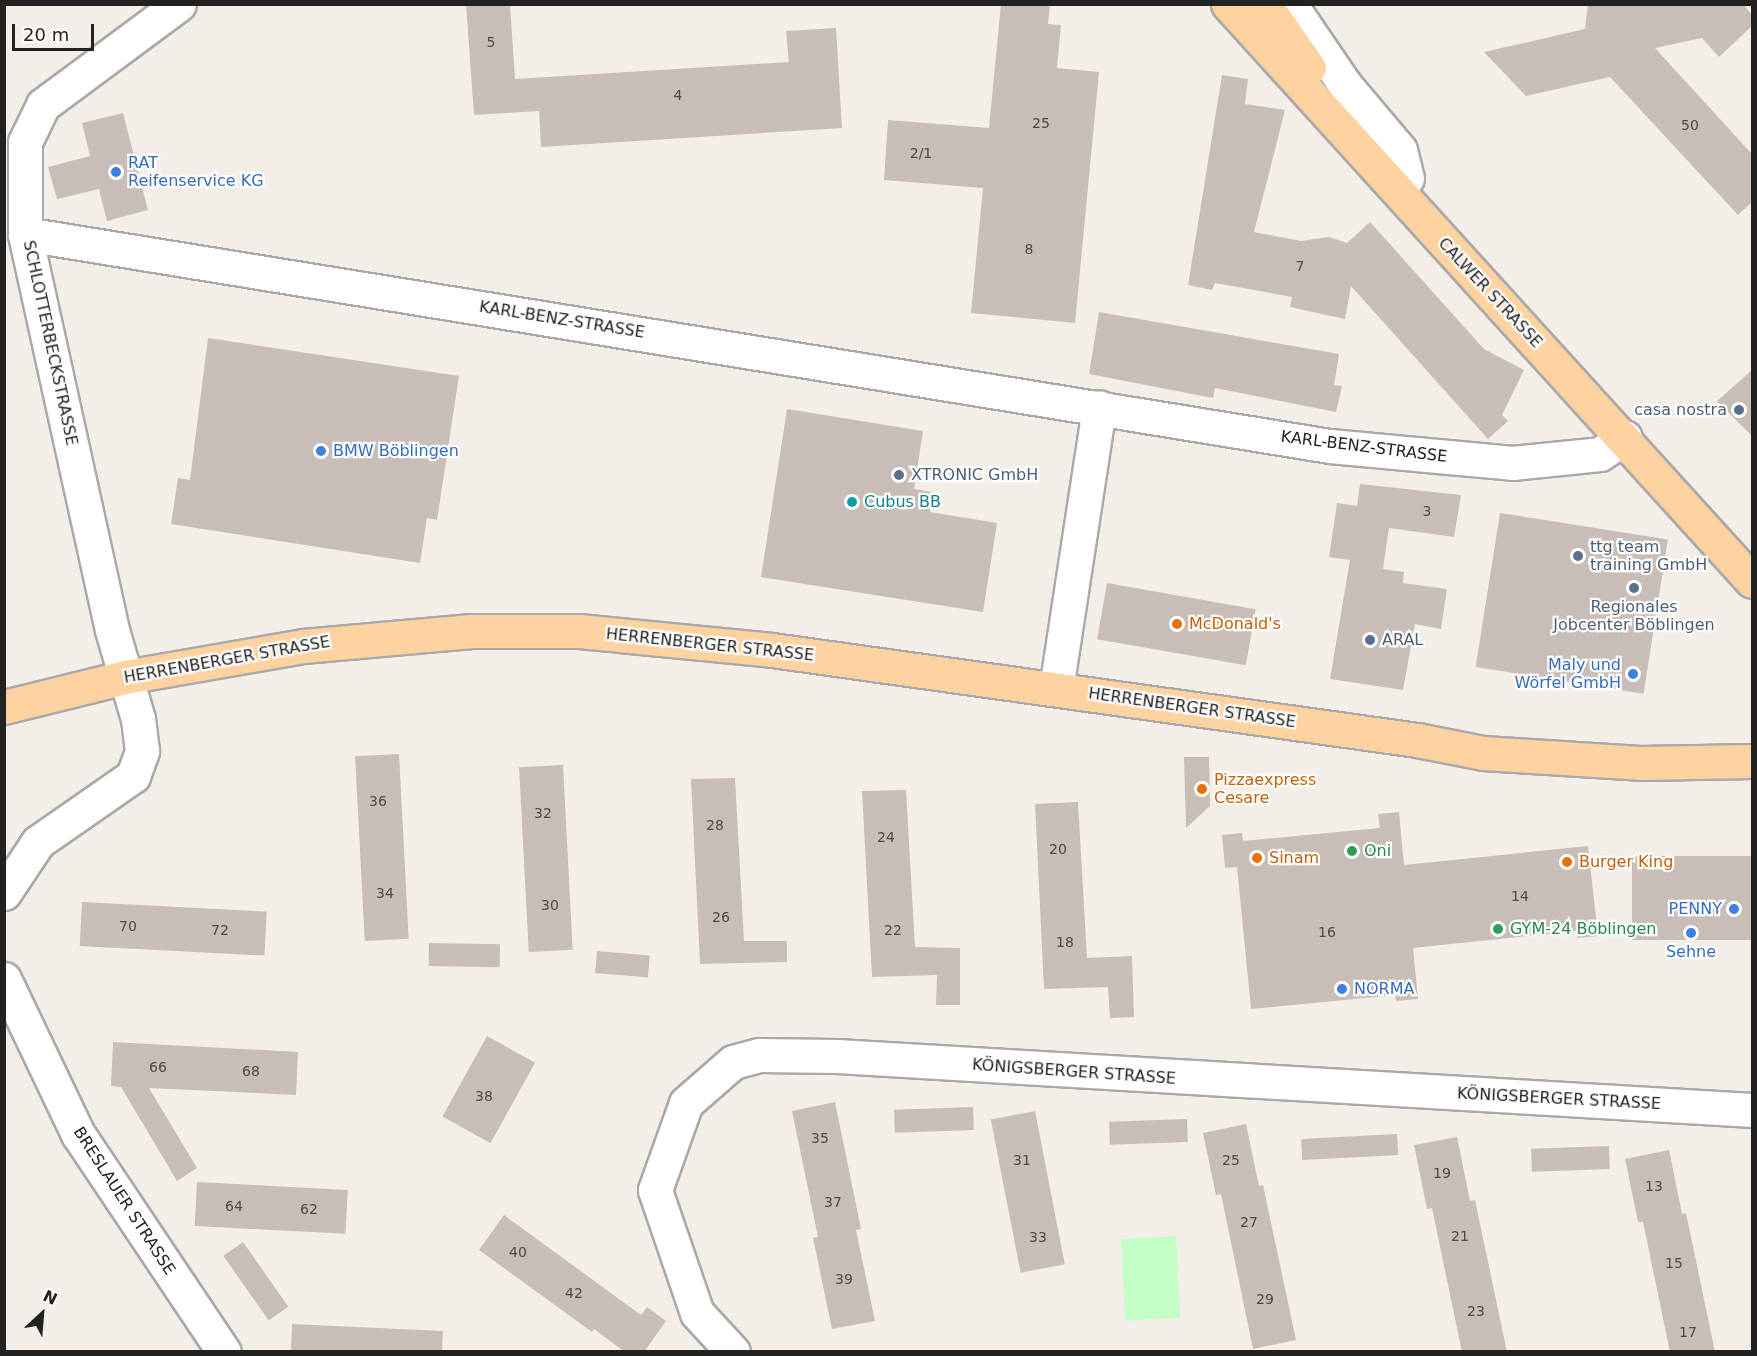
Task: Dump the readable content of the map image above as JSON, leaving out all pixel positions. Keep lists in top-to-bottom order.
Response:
{
  "streets": {
    "main road": ["CALWER STRASSE", "HERRENBERGER STRASSE"],
    "street": [
      "KARL-BENZ-STRASSE",
      "SCHLOTTERBECKSTRASSE",
      "KÖNIGSBERGER STRASSE",
      "BRESLAUER STRASSE"
    ]
  },
  "crossings": [
    ["CALWER STRASSE", "KARL-BENZ-STRASSE"],
    ["KARL-BENZ-STRASSE", "SCHLOTTERBECKSTRASSE"],
    ["SCHLOTTERBECKSTRASSE", "HERRENBERGER STRASSE"]
  ],
  "places": [
    "RAT Reifenservice KG",
    "casa nostra",
    "BMW Böblingen",
    "XTRONIC GmbH",
    "Cubus BB",
    "ttg team training GmbH",
    "Regionales Jobcenter Böblingen",
    "McDonald's",
    "ARAL",
    "Maly und Wörfel GmbH",
    "Pizzaexpress Cesare",
    "Oni",
    "Sinam",
    "Burger King",
    "PENNY",
    "GYM-24 Böblingen",
    "Sehne",
    "NORMA"
  ],
  "house_numbers": [
    "5",
    "4",
    "25",
    "50",
    "2/1",
    "8",
    "7",
    "3",
    "36",
    "32",
    "28",
    "24",
    "20",
    "34",
    "14",
    "30",
    "26",
    "70",
    "72",
    "22",
    "16",
    "18",
    "66",
    "68",
    "38",
    "35",
    "31",
    "25",
    "19",
    "13",
    "37",
    "64",
    "62",
    "27",
    "21",
    "33",
    "40",
    "15",
    "39",
    "42",
    "29",
    "23",
    "17"
  ],
  "scale_bar": "20 m",
  "north": "top right"
}
